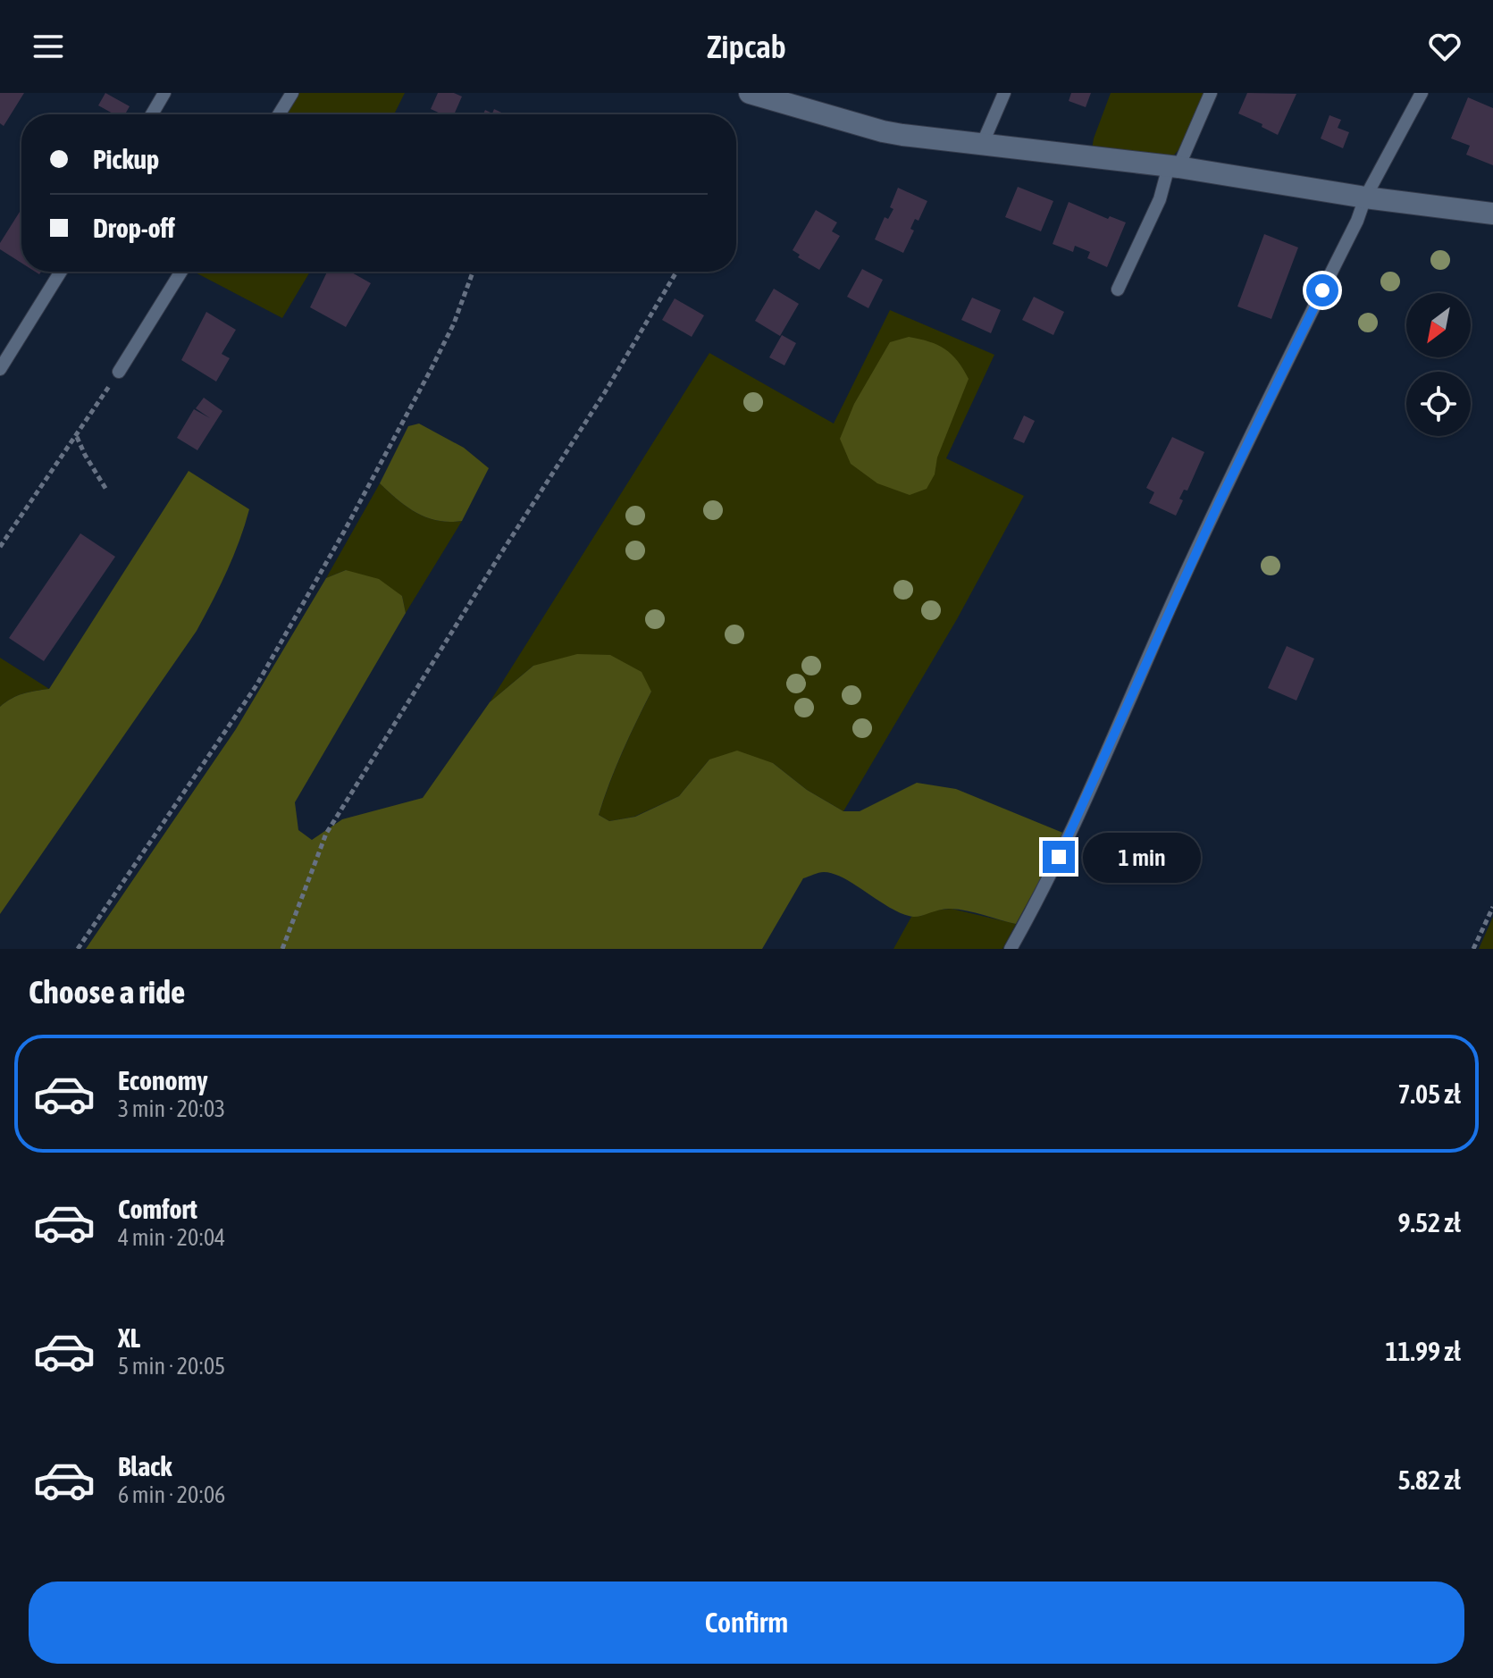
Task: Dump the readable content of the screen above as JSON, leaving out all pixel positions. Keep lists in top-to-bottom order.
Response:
{
  "north": "bottom left",
  "page": {
    "header": "Zipcab",
    "banner": ["Pickup", "Drop-off"],
    "bubble": "1 min",
    "heading": "Choose a ride",
    "list": [
      {
        "name": "Economy",
        "note": "3 min · 20:03",
        "value": "7.05 zł"
      },
      {
        "name": "Comfort",
        "note": "4 min · 20:04",
        "value": "9.52 zł"
      },
      {
        "name": "XL",
        "note": "5 min · 20:05",
        "value": "11.99 zł"
      },
      {
        "name": "Black",
        "note": "6 min · 20:06",
        "value": "5.82 zł"
      }
    ],
    "buttons": "Confirm"
  }
}
